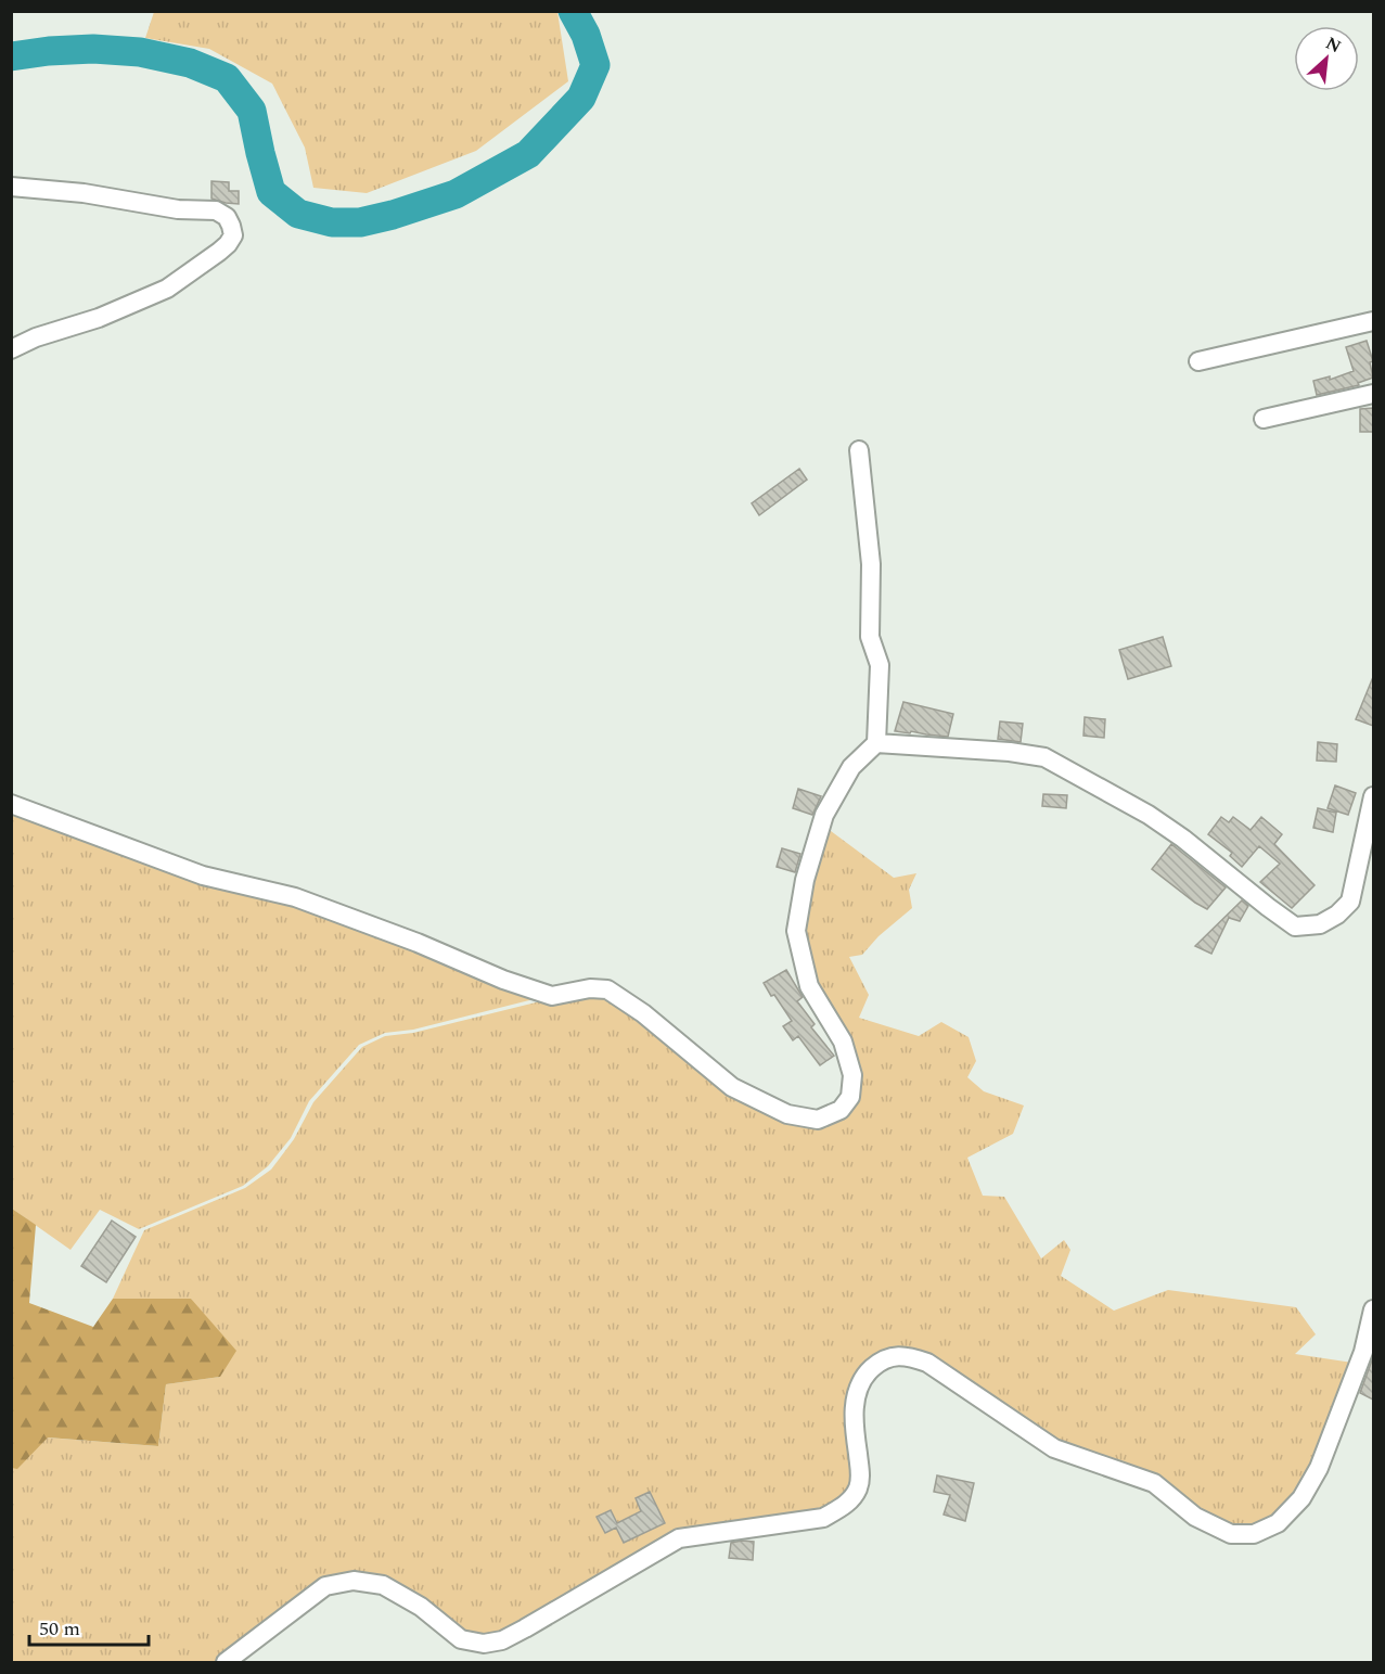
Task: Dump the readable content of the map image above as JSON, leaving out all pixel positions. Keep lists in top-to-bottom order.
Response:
{
  "scale_bar": "50 m",
  "north": "top right"
}
